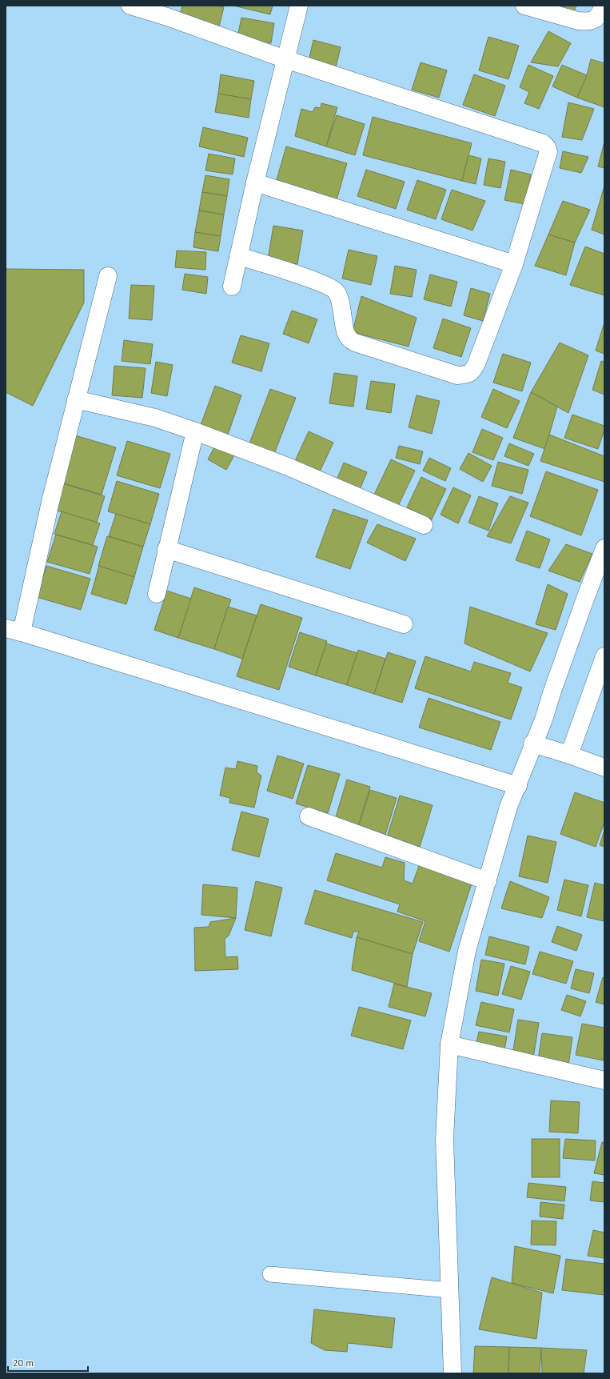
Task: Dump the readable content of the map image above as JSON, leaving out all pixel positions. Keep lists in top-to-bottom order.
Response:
{
  "scale_bar": "20 m"
}
